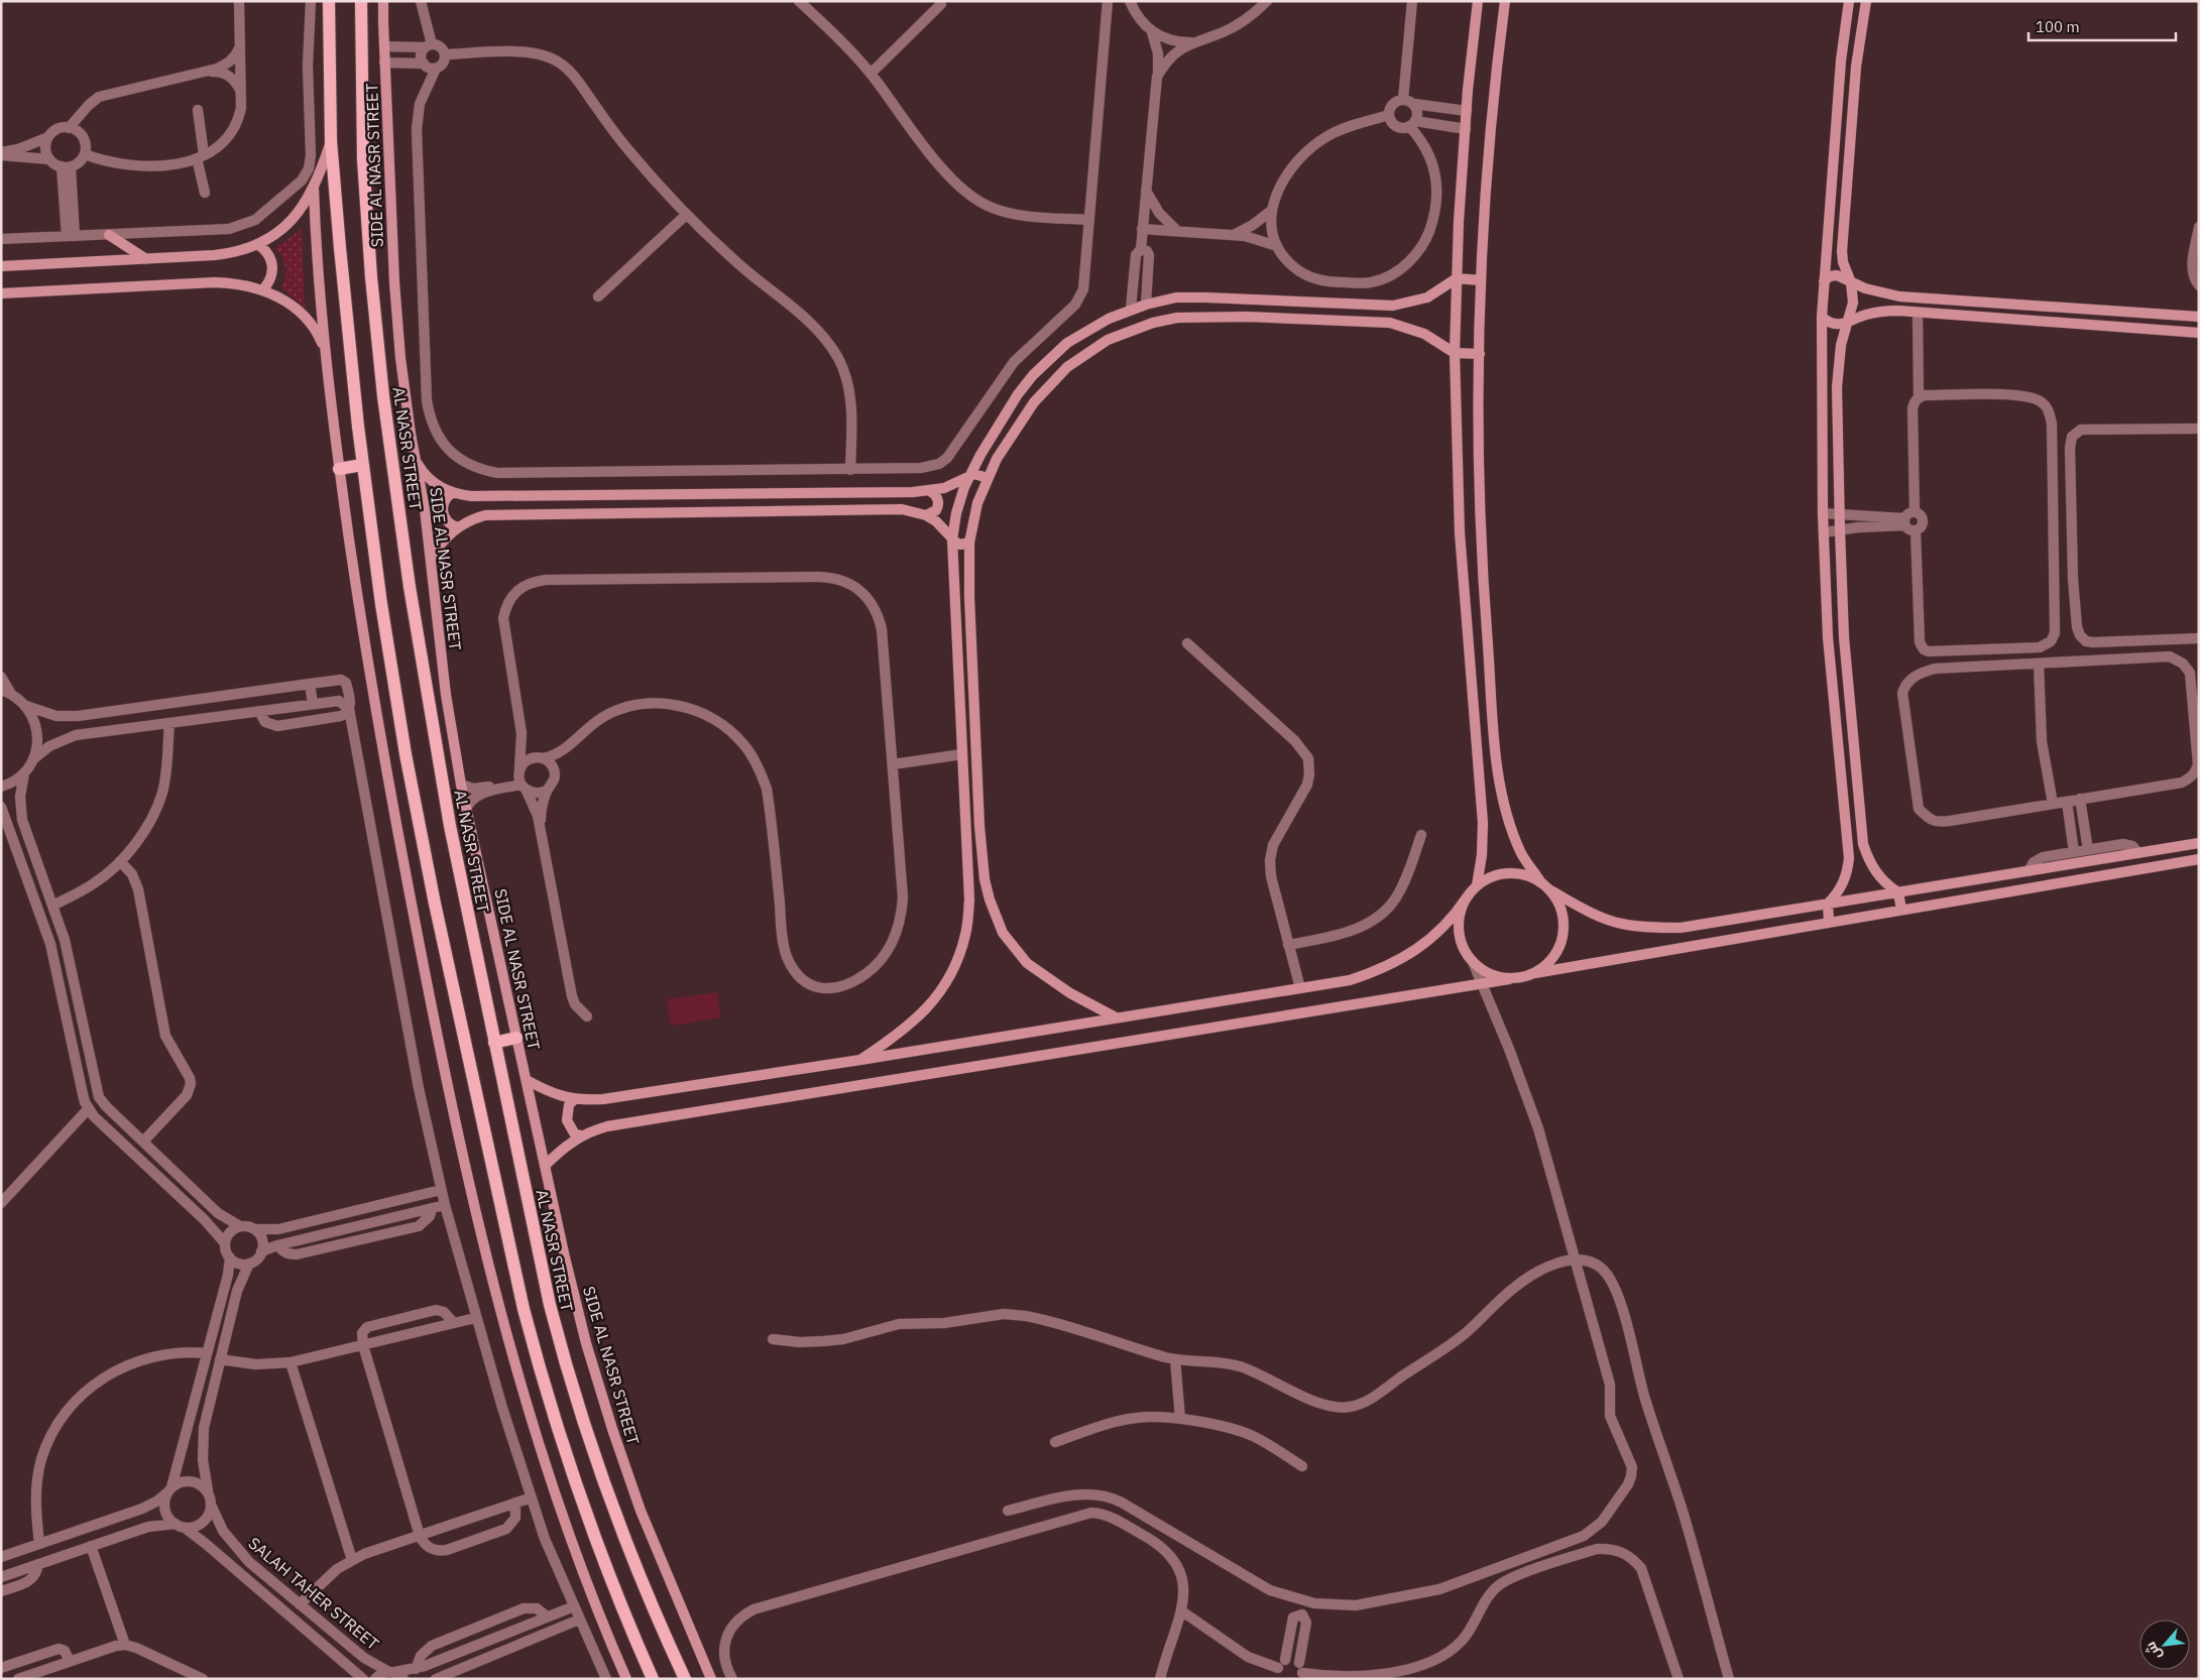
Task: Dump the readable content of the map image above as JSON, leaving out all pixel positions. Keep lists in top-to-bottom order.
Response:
{
  "streets": {
    "main road": ["AL NASR STREET"],
    "street": ["SIDE AL NASR STREET", "SALAH TAHER STREET"]
  },
  "scale_bar": "100 m",
  "north": "bottom left"
}
